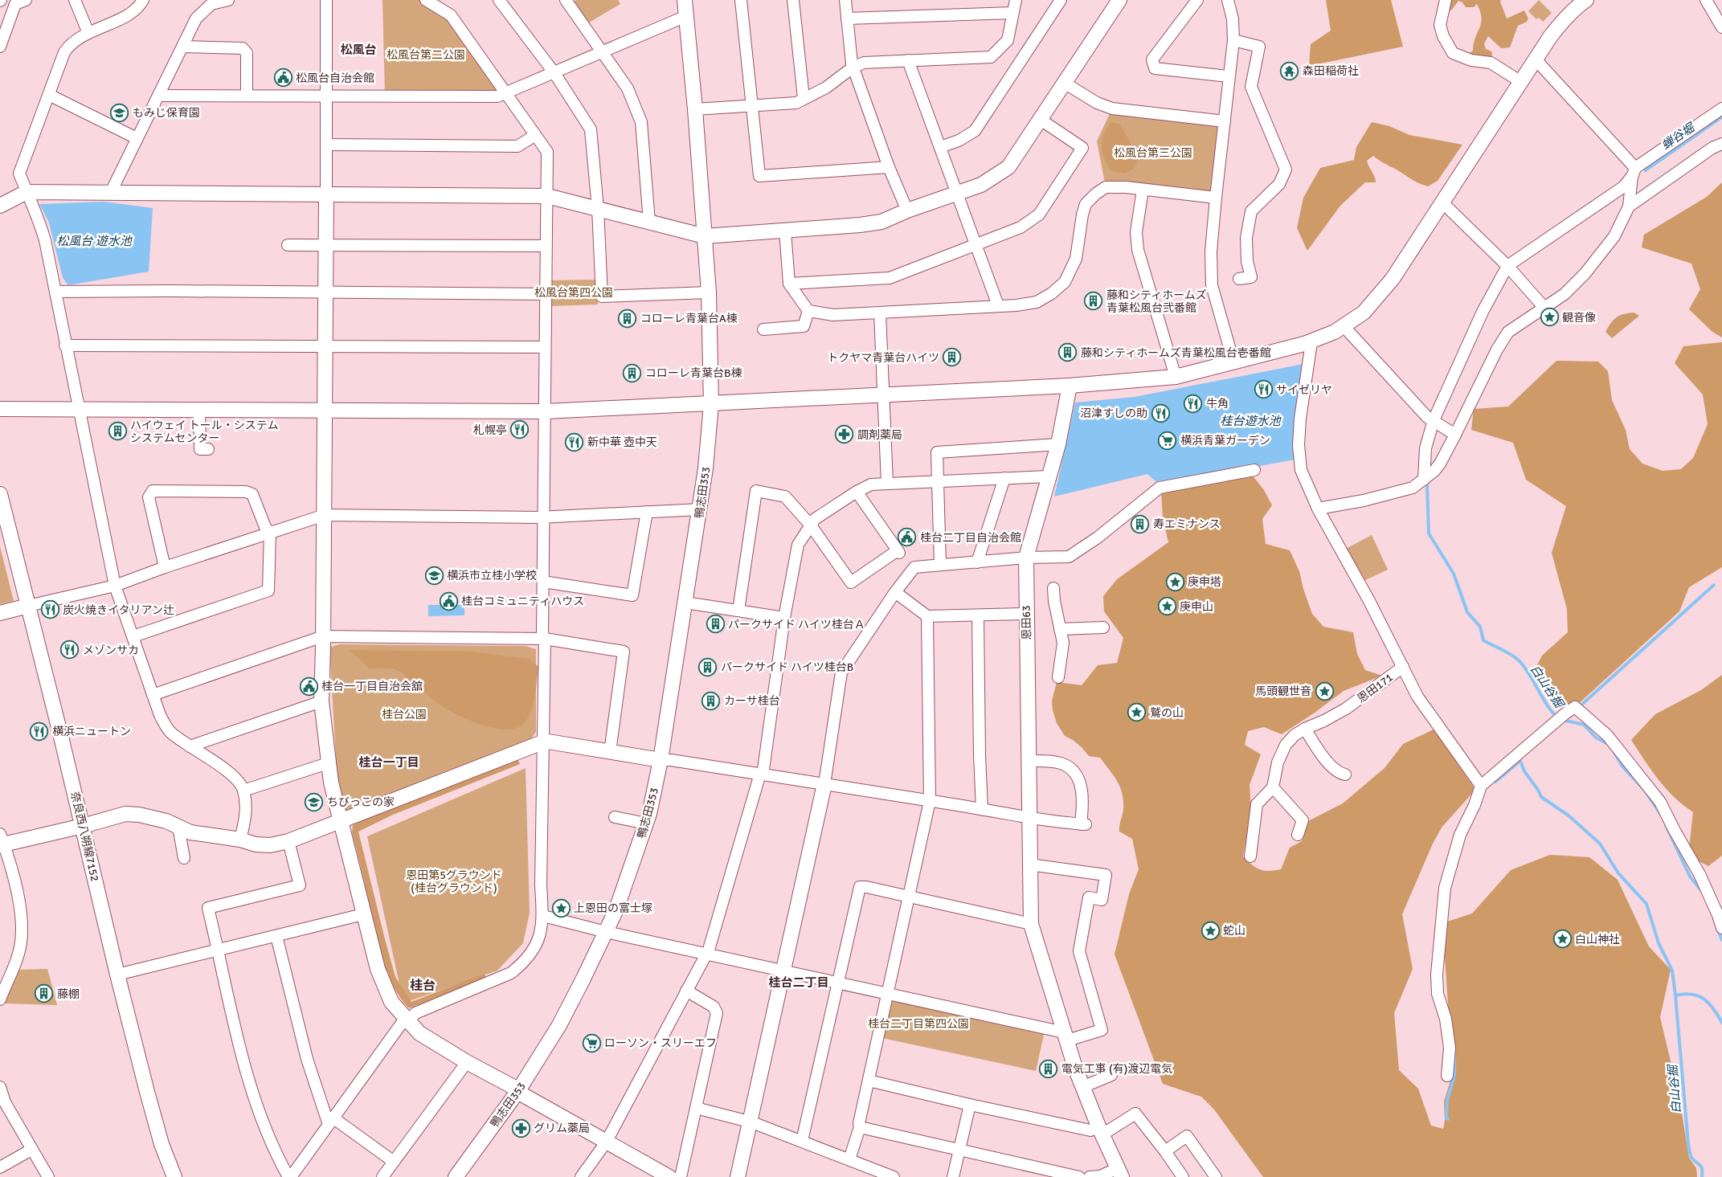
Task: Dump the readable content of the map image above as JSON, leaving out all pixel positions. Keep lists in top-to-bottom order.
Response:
{
  "streets": {
    "street": [
      "鴨志田353",
      "恩田63",
      "恩田171",
      "奈良西八朔線7152"
    ]
  },
  "districts": [
    "松風台",
    "桂台一丁目",
    "桂台二丁目",
    "桂台"
  ],
  "water": [
    "蝉谷堀",
    "松風台 遊水池",
    "桂台遊水池",
    "白山谷掘"
  ],
  "parks": [
    "松風台第二公園",
    "松風台第三公園",
    "松風台第四公園",
    "桂台公園",
    "恩田第5グラウンド (桂台グラウンド)",
    "桂台二丁目第四公園"
  ],
  "places": {
    "temple": ["森田稲荷社"],
    "public building": [
      "松風台自治会館",
      "桂台二丁目自治会館",
      "桂台コミュニティハウス",
      "桂台一丁目自治会舘"
    ],
    "school or university": ["もみじ保育園", "横浜市立桂小学校", "ちびっこの家"],
    "building": [
      "藤和シティホームズ 青葉松風台弐番館",
      "コローレ青葉台A棟",
      "藤和シティホームズ青葉松風台壱番館",
      "トクヤマ青葉台ハイツ",
      "コローレ青葉台B棟",
      "ハイウェイ トール・システム システムセンター",
      "寿エミナンス",
      "パークサイド ハイツ桂台Ａ",
      "パークサイド ハイツ桂台B",
      "カーサ桂台",
      "藤棚",
      "電気工事 (有)渡辺電気"
    ],
    "place": [
      "観音像",
      "庚申塔",
      "庚申山",
      "馬頭観世音",
      "鷲の山",
      "上恩田の富士塚",
      "蛇山",
      "白山神社"
    ],
    "restaurant": [
      "サイゼリヤ",
      "牛角",
      "沼津すしの助",
      "札幌亭",
      "新中華 壺中天",
      "炭火焼きイタリアン辻",
      "メゾンサカ",
      "横浜ニュートン"
    ],
    "pharmacy": ["調剤薬局", "グリム薬局"],
    "supermarket": ["横浜青葉ガーデン", "ローソン・スリーエフ"]
  }
}
